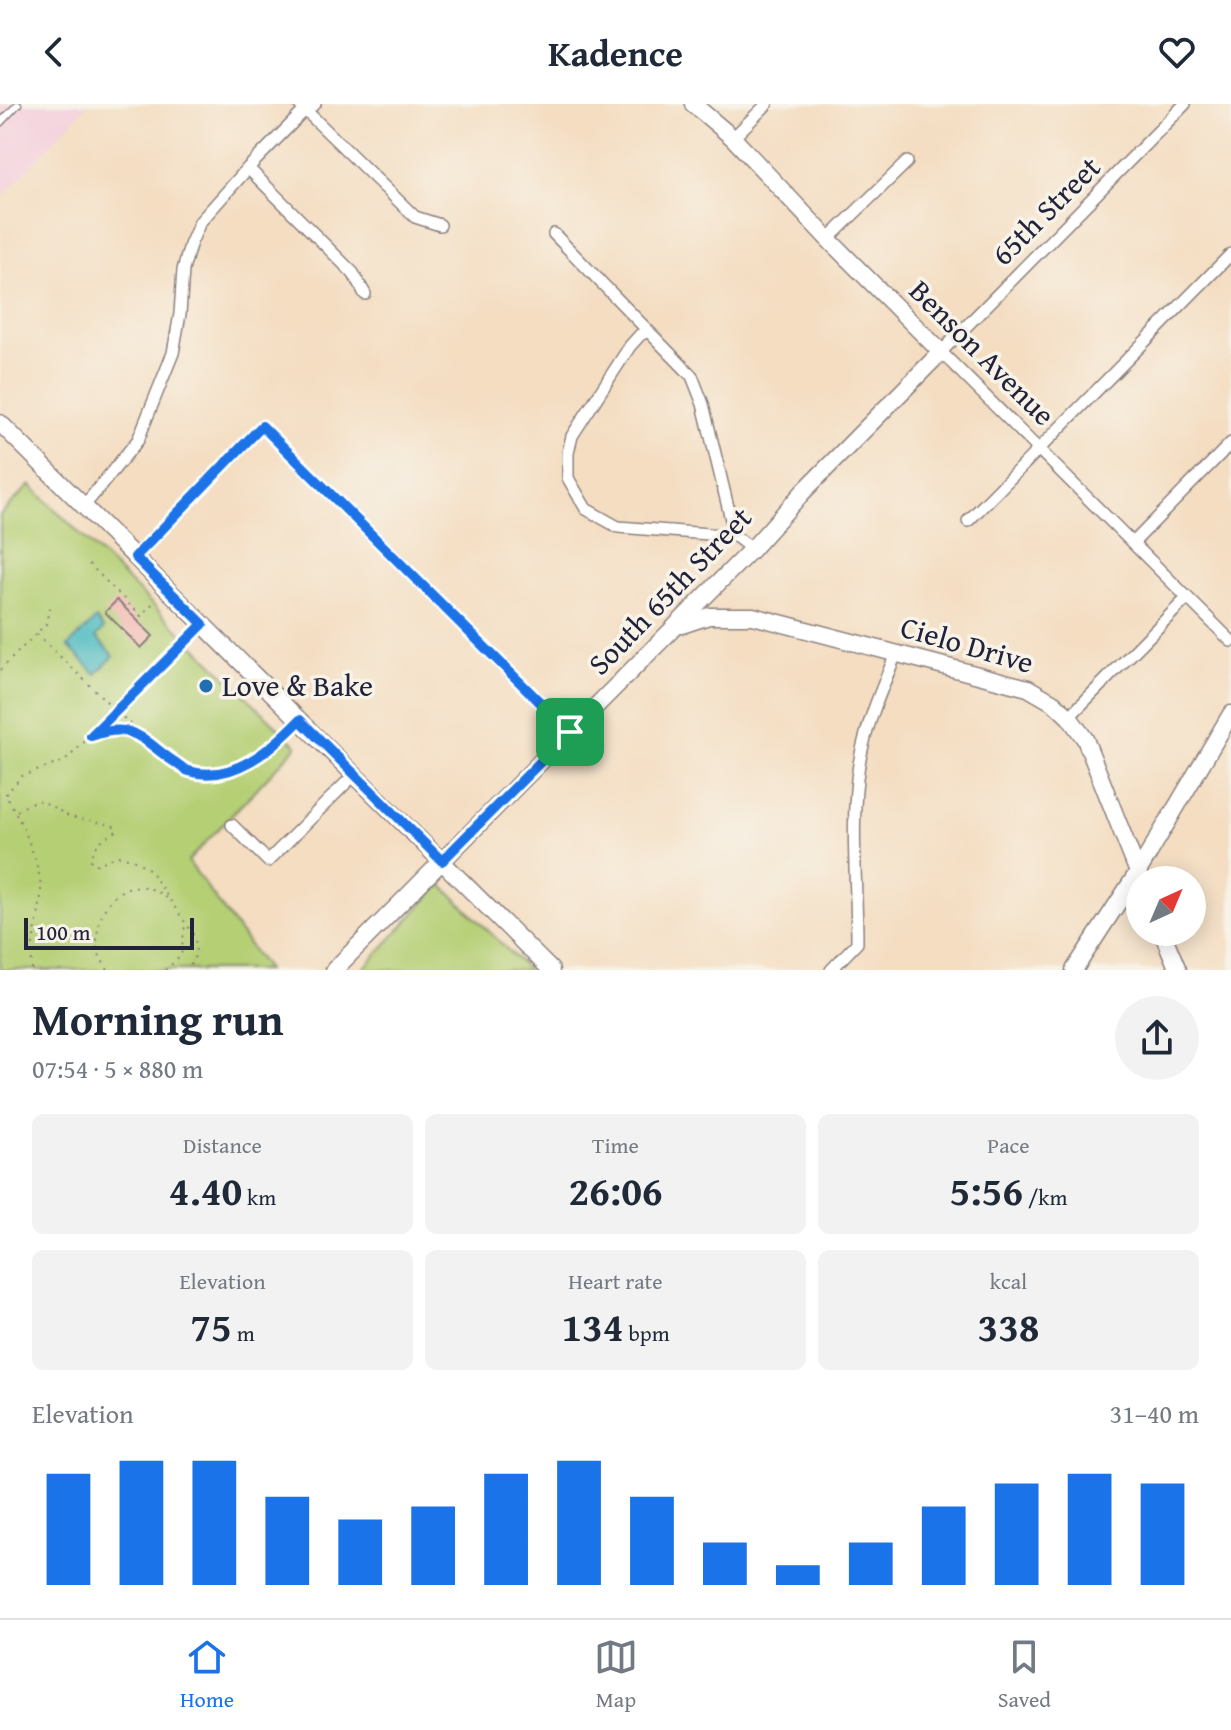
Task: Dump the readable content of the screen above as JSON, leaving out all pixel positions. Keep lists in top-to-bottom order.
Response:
{
  "streets": {
    "street": [
      "65th Street",
      "Benson Avenue",
      "South 65th Street",
      "Cielo Drive"
    ]
  },
  "crossings": [
    ["65th Street", "Benson Avenue"],
    ["65th Street", "South 65th Street"],
    ["Benson Avenue", "South 65th Street"],
    ["South 65th Street", "Cielo Drive"]
  ],
  "places": ["Love & Bake"],
  "scale_bar": "100 m",
  "north": "top right",
  "page": {
    "header": "Kadence",
    "scale": "100 m",
    "heading": ["Morning run", "07:54 · 5 × 880 m"],
    "stats": [
      ["Distance", "4.40 km"],
      ["Time", "26:06"],
      ["Pace", "5:56 /km"],
      ["Elevation", "75 m"],
      ["Heart rate", "134 bpm"],
      ["kcal", "338"]
    ],
    "chart": ["Elevation", "31–40 m"],
    "tabs": ["Home", "Map", "Saved"]
  }
}
